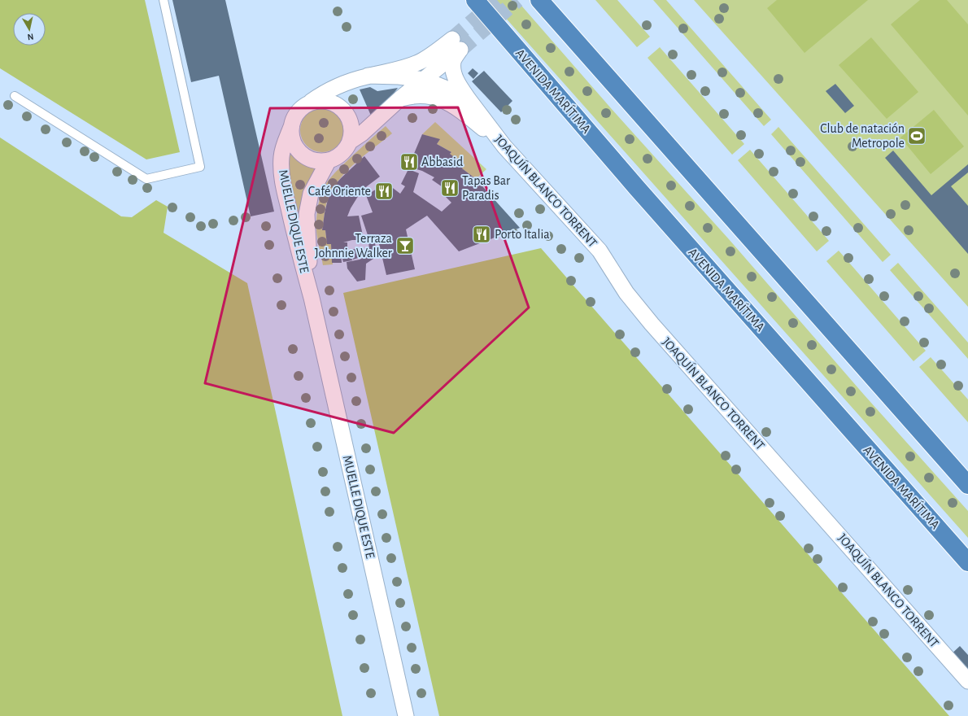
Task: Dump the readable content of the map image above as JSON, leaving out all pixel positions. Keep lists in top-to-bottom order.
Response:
{
  "streets": {
    "highway": ["AVENIDA MARÍTIMA"],
    "street": ["JOAQUÍN BLANCO TORRENT", "MUELLE DIQUE ESTE"]
  },
  "places": {
    "sports": ["Club de natación Metropole"],
    "restaurant": [
      "Abbasid",
      "Tapas Bar Paradis",
      "Café Oriente",
      "Porto Italia"
    ],
    "bar": ["Terraza Johnnie Walker"]
  },
  "north": "bottom"
}
